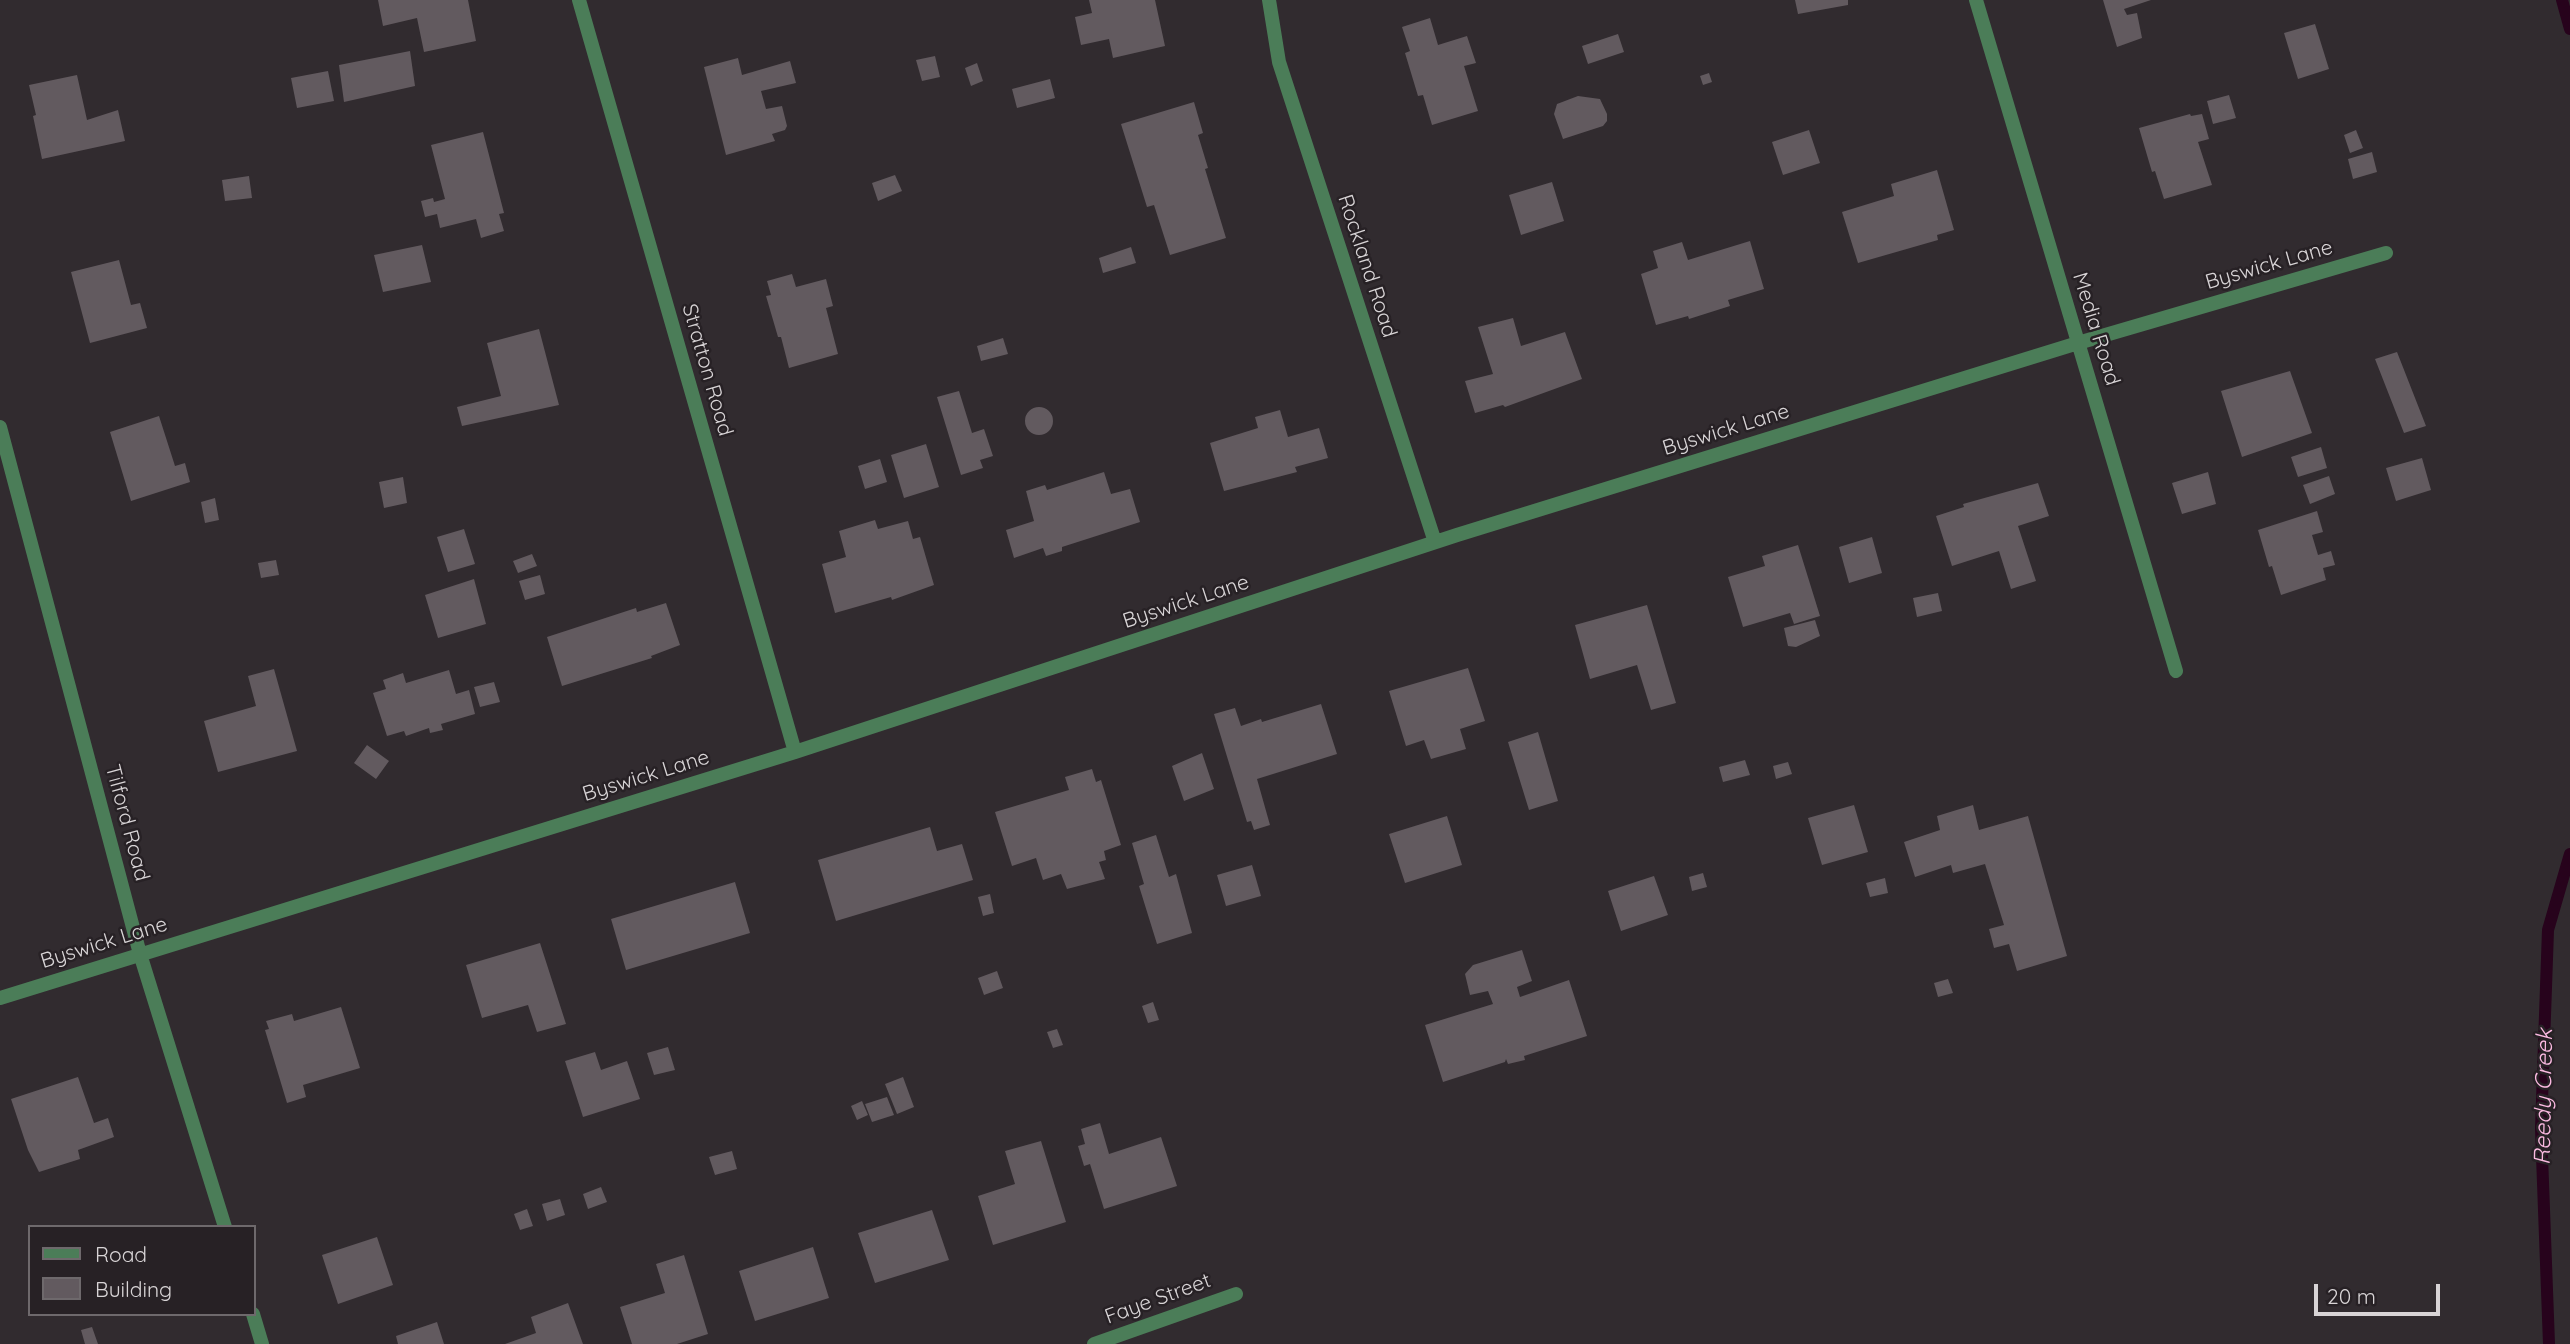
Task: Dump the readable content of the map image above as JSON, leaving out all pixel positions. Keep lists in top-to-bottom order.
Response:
{
  "streets": {
    "street": [
      "Byswick Lane",
      "Rockland Road",
      "Media Road",
      "Stratton Road",
      "Tilford Road",
      "Faye Street"
    ]
  },
  "crossings": [
    ["Byswick Lane", "Rockland Road"],
    ["Byswick Lane", "Media Road"],
    ["Byswick Lane", "Stratton Road"],
    ["Byswick Lane", "Tilford Road"]
  ],
  "water": ["Reedy Creek"],
  "legend": ["Road", "Building"],
  "scale_bar": "20 m"
}
